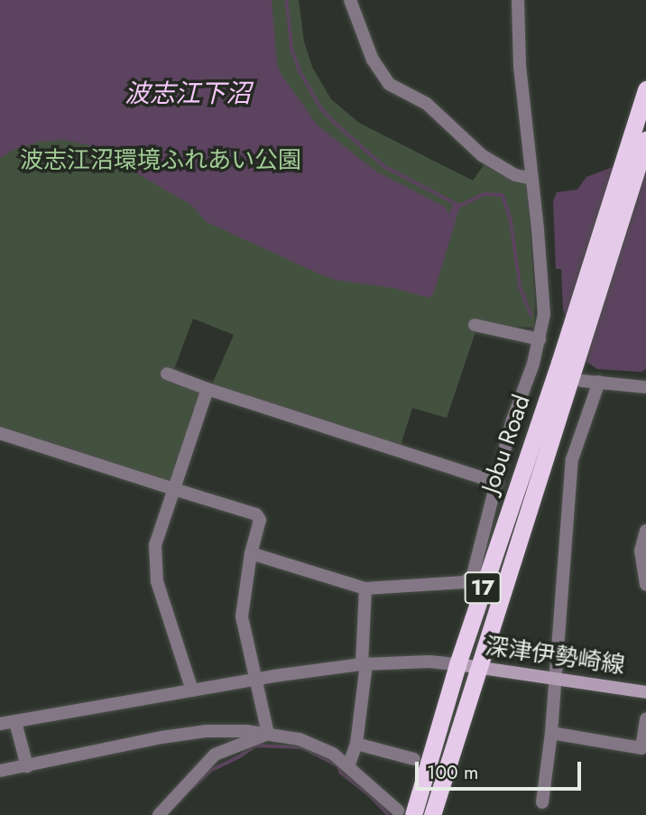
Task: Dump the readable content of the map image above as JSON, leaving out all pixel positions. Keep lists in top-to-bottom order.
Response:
{
  "streets": {
    "highway": ["Jobu Road", "17"],
    "main road": ["深津伊勢崎線"]
  },
  "crossings": [
    ["Jobu Road", "深津伊勢崎線"]
  ],
  "water": ["波志江下沼"],
  "parks": ["波志江沼環境ふれあい公園"],
  "scale_bar": "100 m"
}
